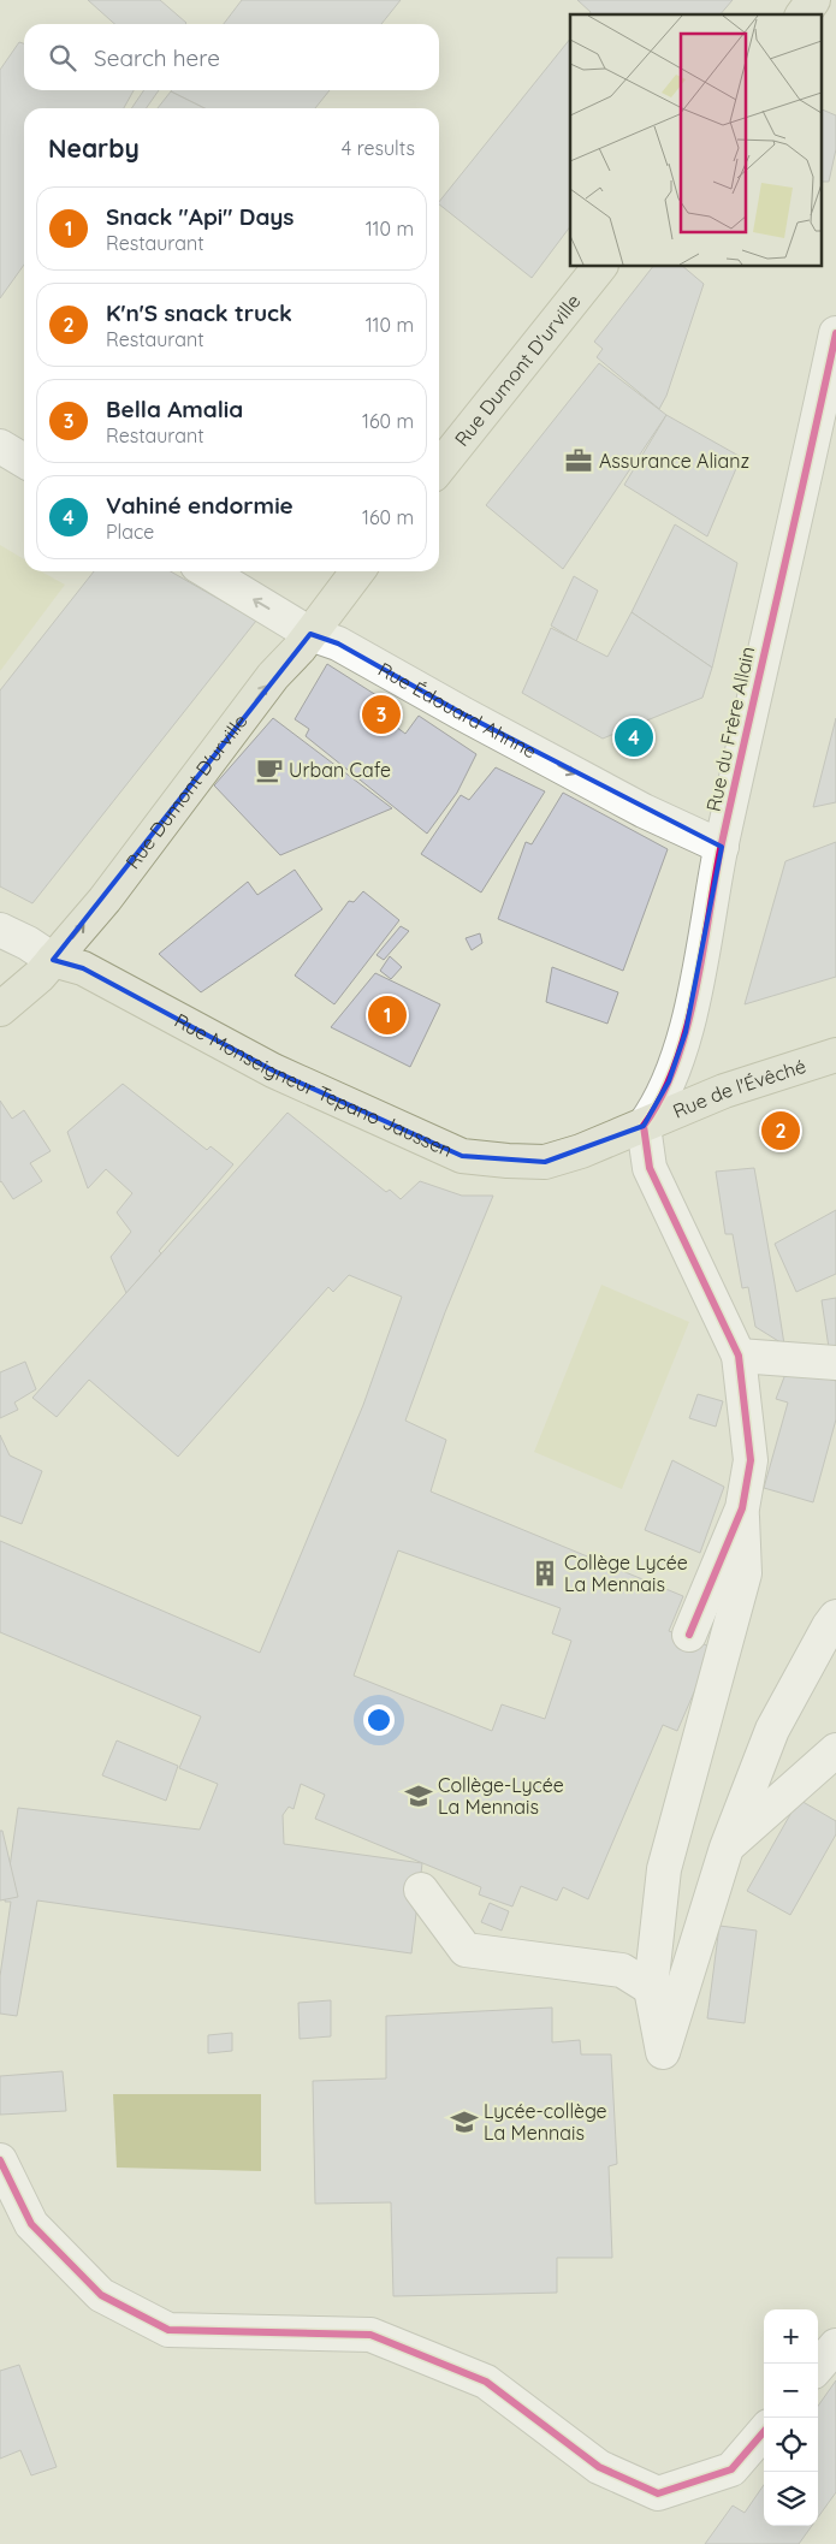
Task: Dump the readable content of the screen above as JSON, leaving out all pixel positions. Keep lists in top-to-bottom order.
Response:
{
  "streets": {
    "main road": ["Rue Dumont D'urville", "Rue Monseigneur Tepano Jaussen", "Rue de l'Évêché"],
    "street": ["Rue Édouard Ahnne", "Rue du Frère Allain"]
  },
  "crossings": [
    ["Rue Dumont D'urville", "Rue Édouard Ahnne"],
    ["Rue Dumont D'urville", "Rue Monseigneur Tepano Jaussen"],
    ["Rue Édouard Ahnne", "Rue du Frère Allain"],
    ["Rue du Frère Allain", "Rue Monseigneur Tepano Jaussen"],
    ["Rue du Frère Allain", "Rue de l'Évêché"],
    ["Rue Monseigneur Tepano Jaussen", "Rue de l'Évêché"]
  ],
  "one_way": ["Rue Dumont D'urville"],
  "places": {
    "office": ["Assurance Alianz"],
    "cafe": ["Urban Cafe"],
    "building": ["Collège Lycée La Mennais"],
    "school or university": ["Collège-Lycée La Mennais", "Lycée-collège La Mennais"]
  },
  "page": {
    "search": "Search here",
    "heading": ["Nearby", "4 results"],
    "list": [
      {
        "mark": "1",
        "name": "Snack \"Api\" Days",
        "note": "Restaurant",
        "value": "110 m"
      },
      {
        "mark": "2",
        "name": "K'n'S snack truck",
        "note": "Restaurant",
        "value": "110 m"
      },
      {
        "mark": "3",
        "name": "Bella Amalia",
        "note": "Restaurant",
        "value": "160 m"
      },
      {
        "mark": "4",
        "name": "Vahiné endormie",
        "note": "Place",
        "value": "160 m"
      }
    ],
    "pins": [
      "3",
      "4",
      "1",
      "2"
    ],
    "map_buttons": ["+", "−"]
  }
}
